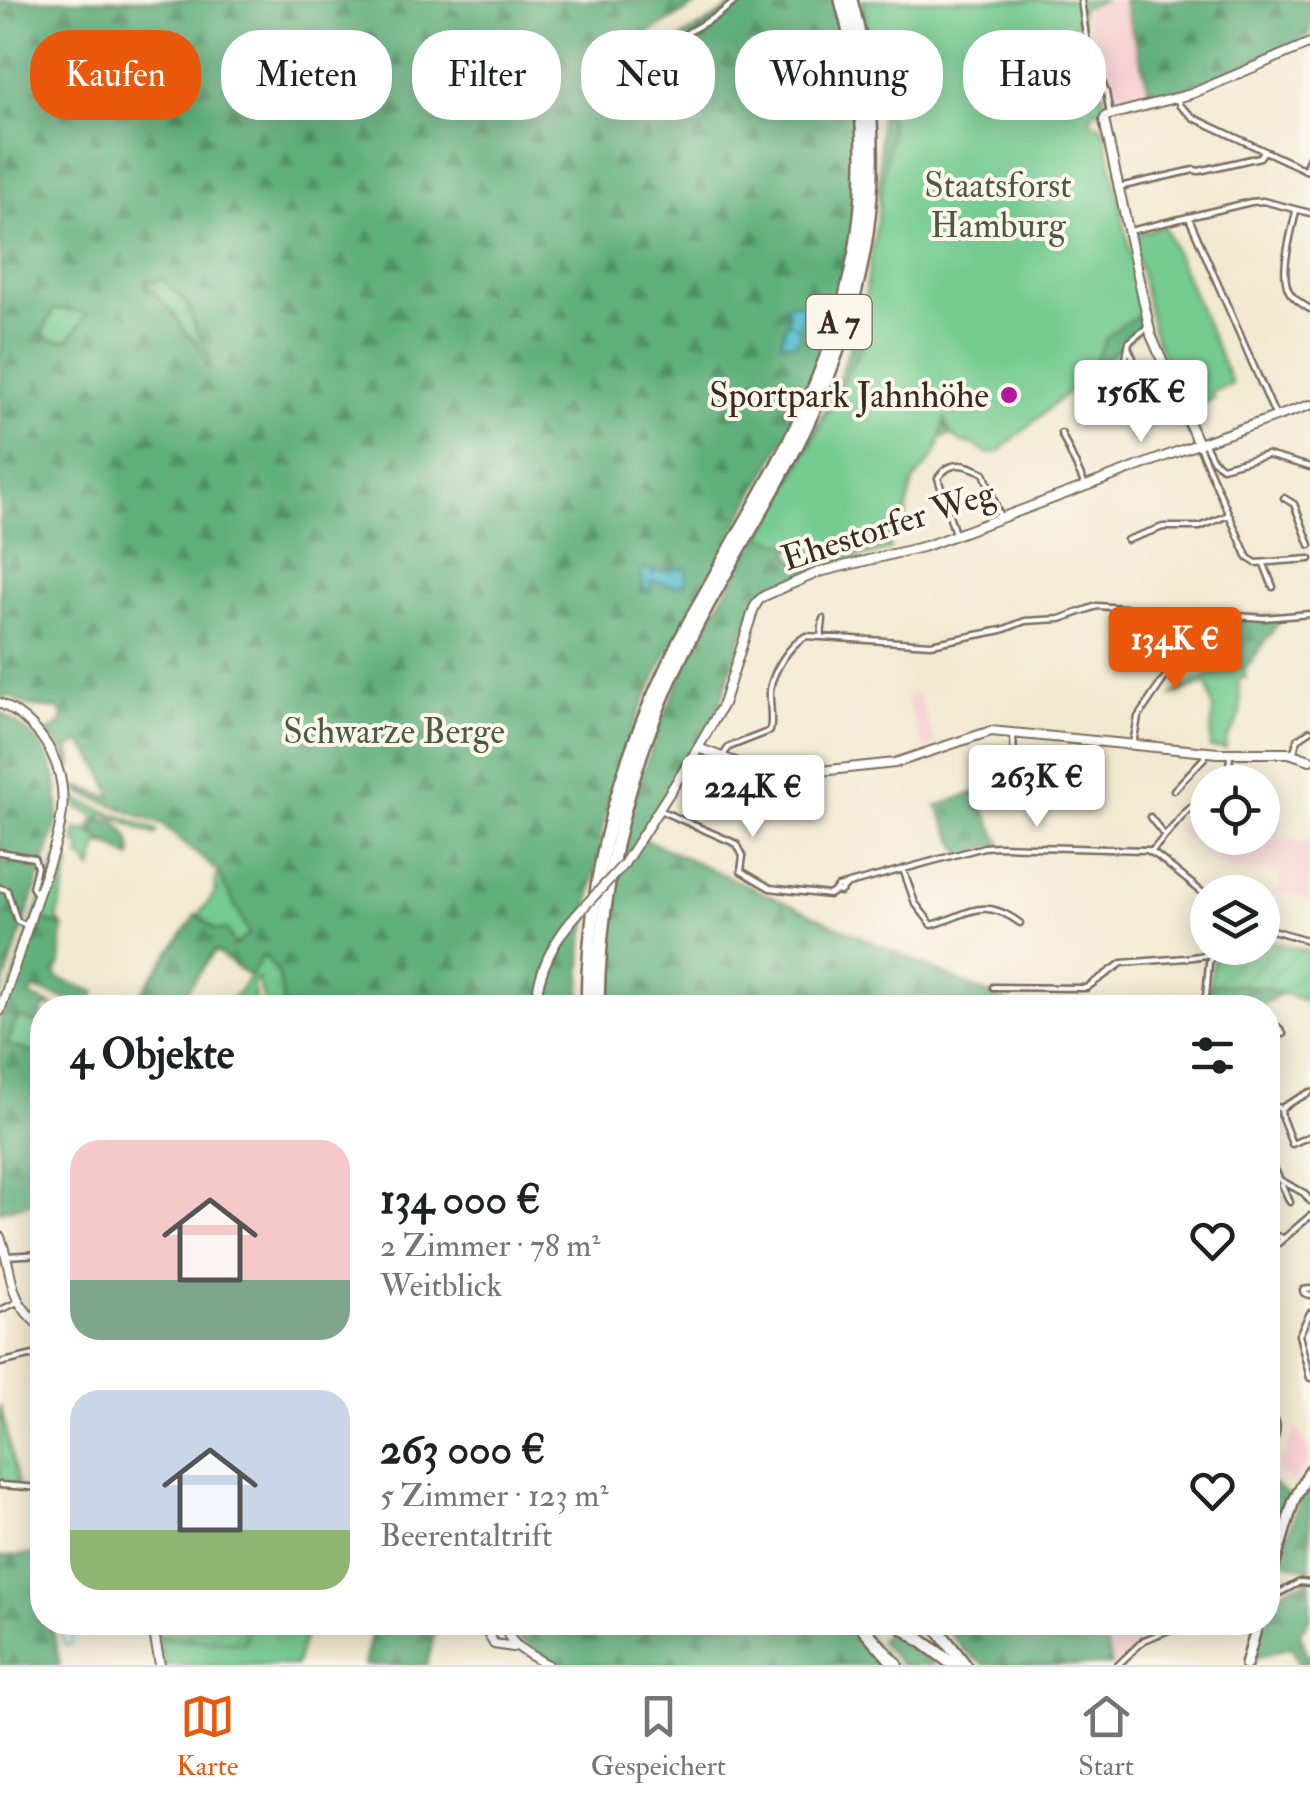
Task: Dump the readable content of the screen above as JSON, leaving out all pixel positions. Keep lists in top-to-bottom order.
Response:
{
  "streets": {
    "highway": ["A 7"],
    "main road": ["Ehestorfer Weg"]
  },
  "parks": ["Staatsforst Hamburg", "Schwarze Berge"],
  "places": ["Sportpark Jahnhöhe"],
  "page": {
    "chip": [
      "Kaufen",
      "Mieten",
      "Filter",
      "Neu",
      "Wohnung",
      "Haus"
    ],
    "price": [
      "156K €",
      "134K €",
      "263K €",
      "224K €"
    ],
    "heading": "4 Objekte",
    "list": [
      {
        "name": "134 000 €",
        "note": "2 Zimmer · 78 m² · Weitblick"
      },
      {
        "name": "263 000 €",
        "note": "5 Zimmer · 123 m² · Beerentaltrift"
      }
    ],
    "tabs": ["Karte", "Gespeichert", "Start"]
  }
}
